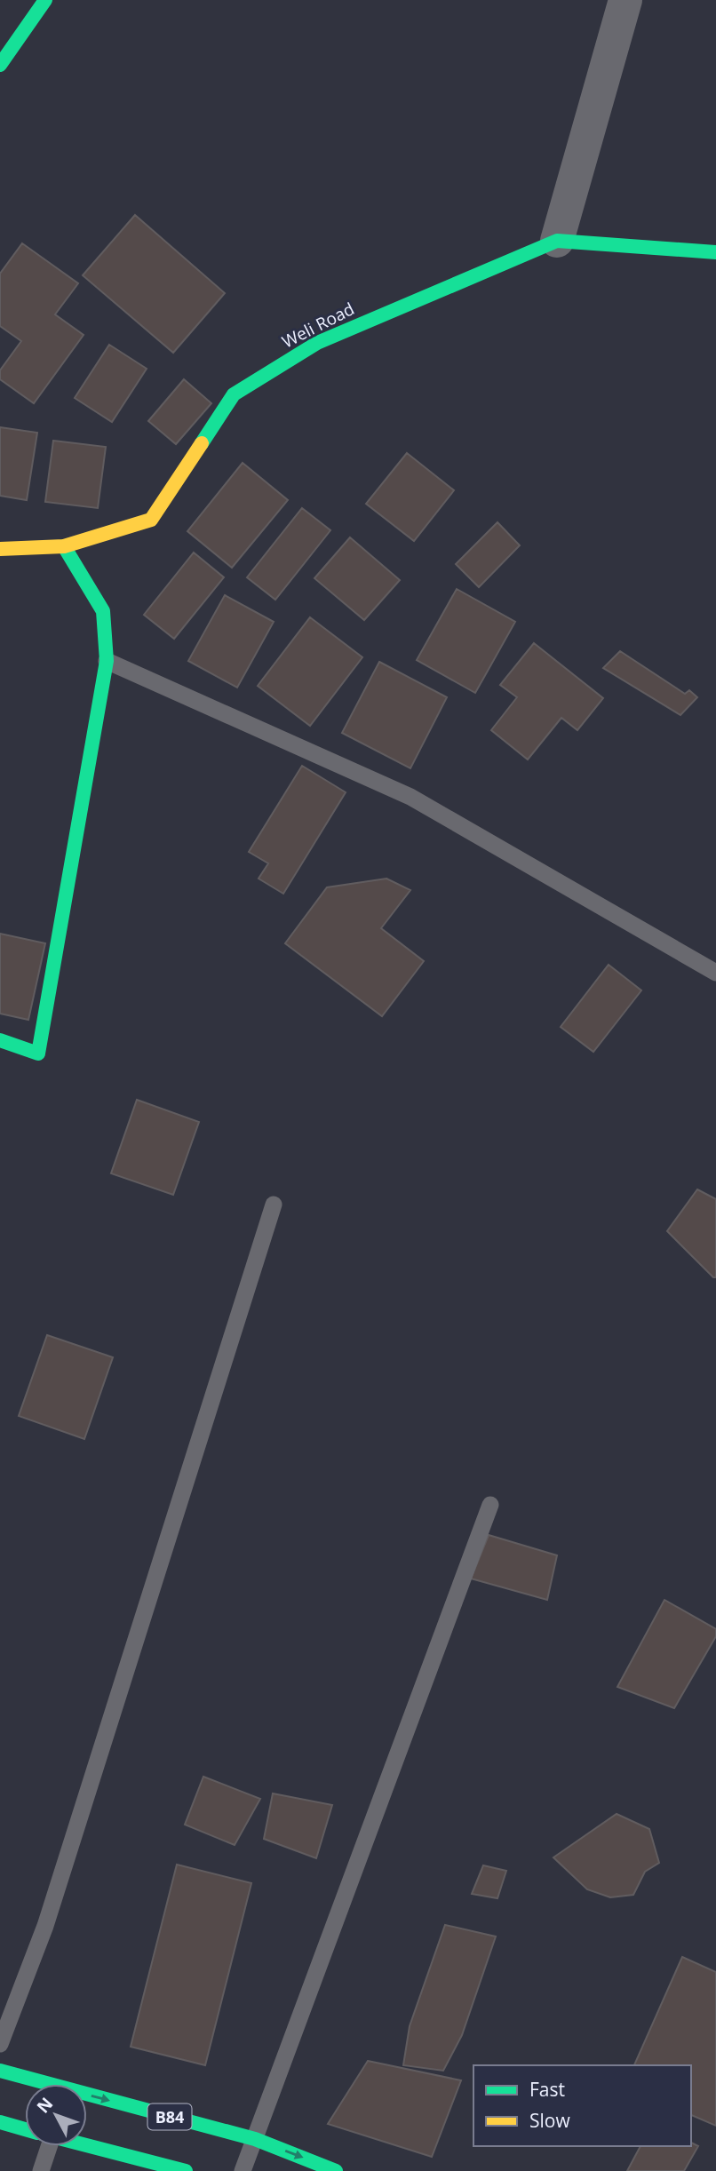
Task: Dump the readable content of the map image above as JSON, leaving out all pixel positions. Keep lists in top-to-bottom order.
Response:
{
  "streets": {
    "street": ["Weli Road", "B84"]
  },
  "legend": ["Fast", "Slow"],
  "north": "top left"
}
